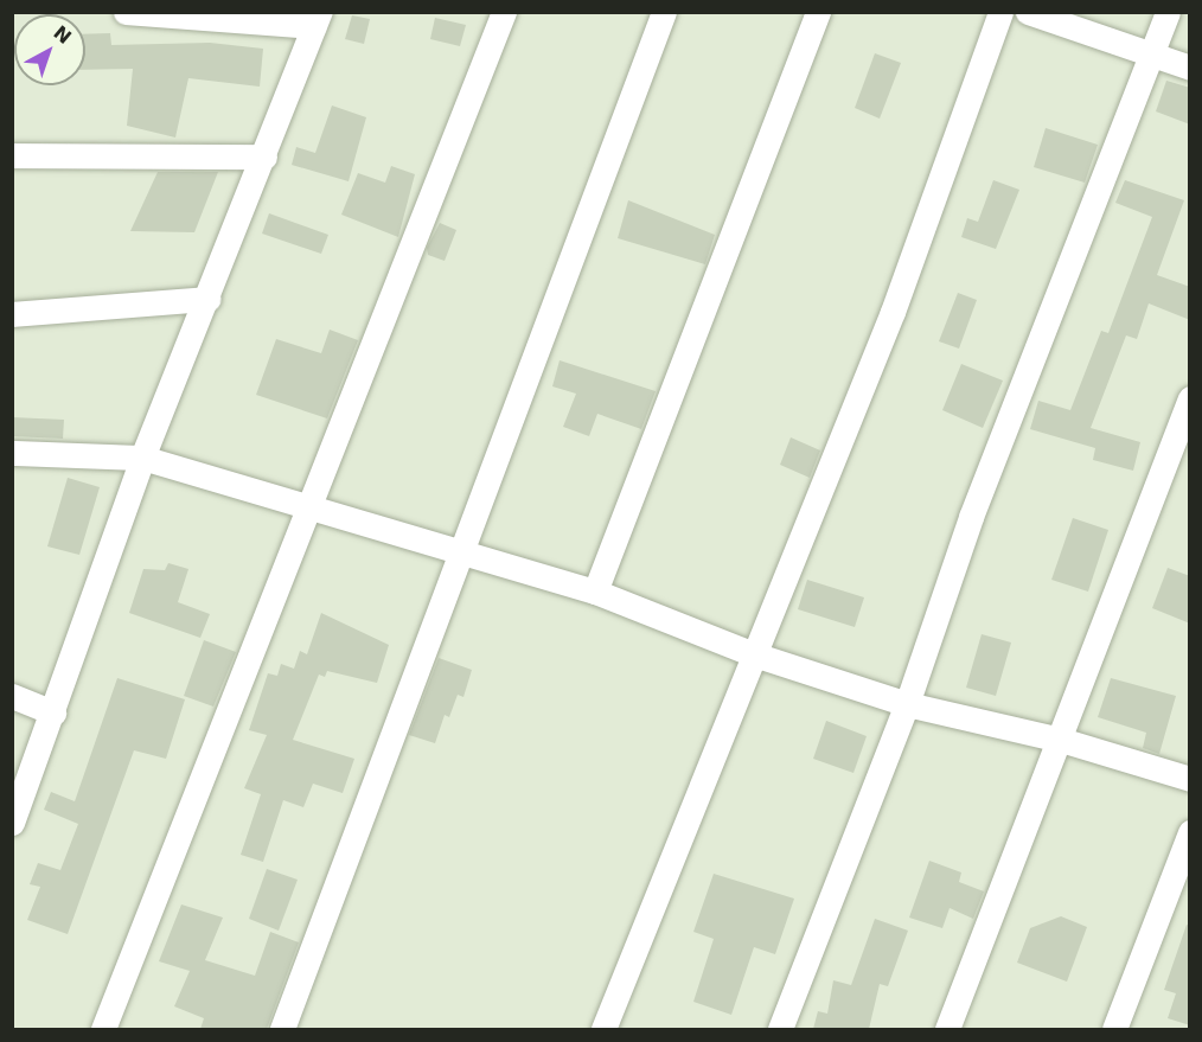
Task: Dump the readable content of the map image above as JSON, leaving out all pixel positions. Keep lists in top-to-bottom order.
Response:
{
  "north": "top right"
}
